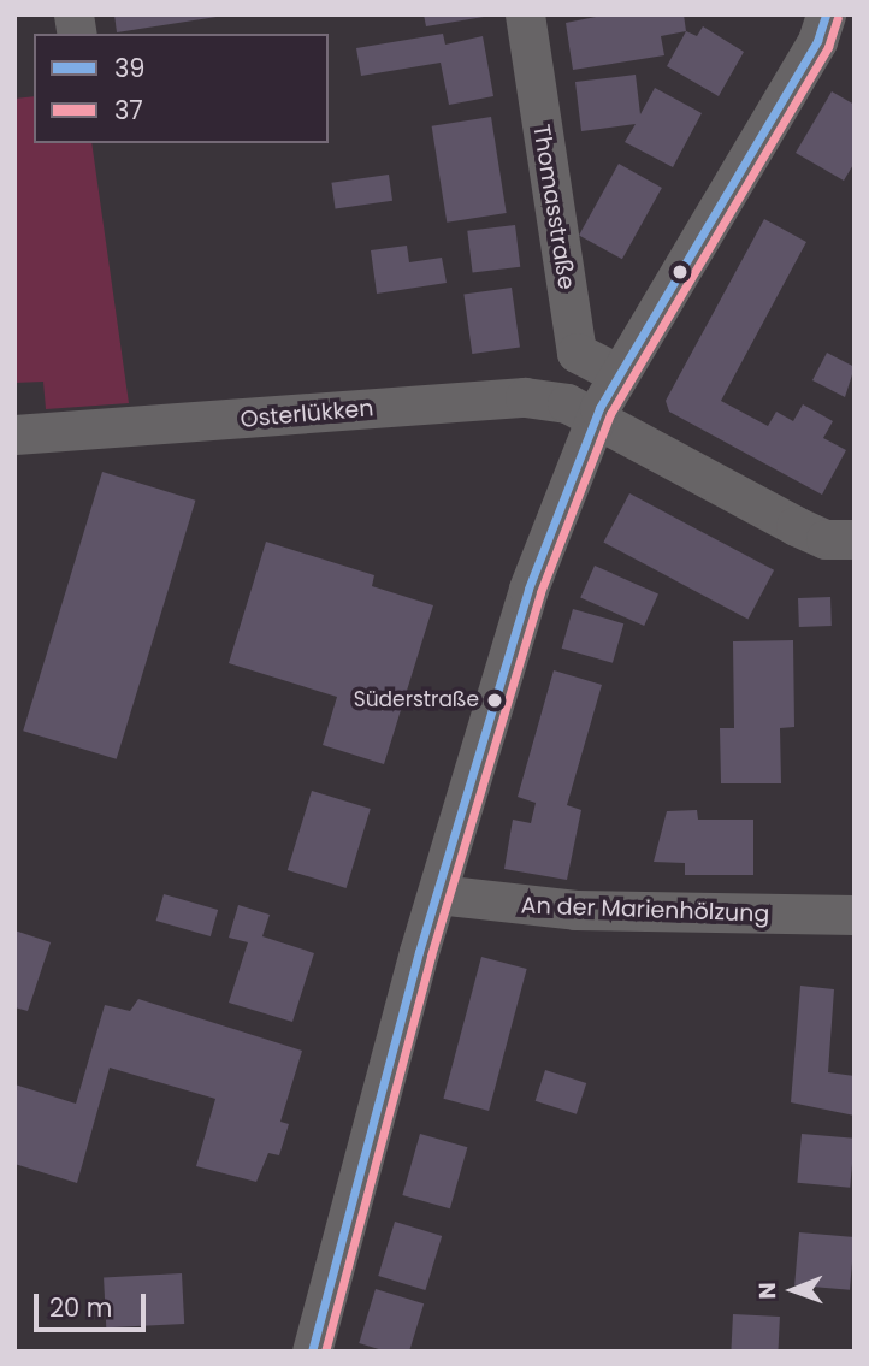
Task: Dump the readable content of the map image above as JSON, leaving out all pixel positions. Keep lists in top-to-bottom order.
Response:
{
  "streets": {
    "street": ["Thomasstraße", "Osterlükken", "An der Marienhölzung"]
  },
  "places": ["Süderstraße"],
  "lines": ["transit line 39", "transit line 37"],
  "legend": ["39", "37"],
  "scale_bar": "20 m",
  "north": "left"
}
